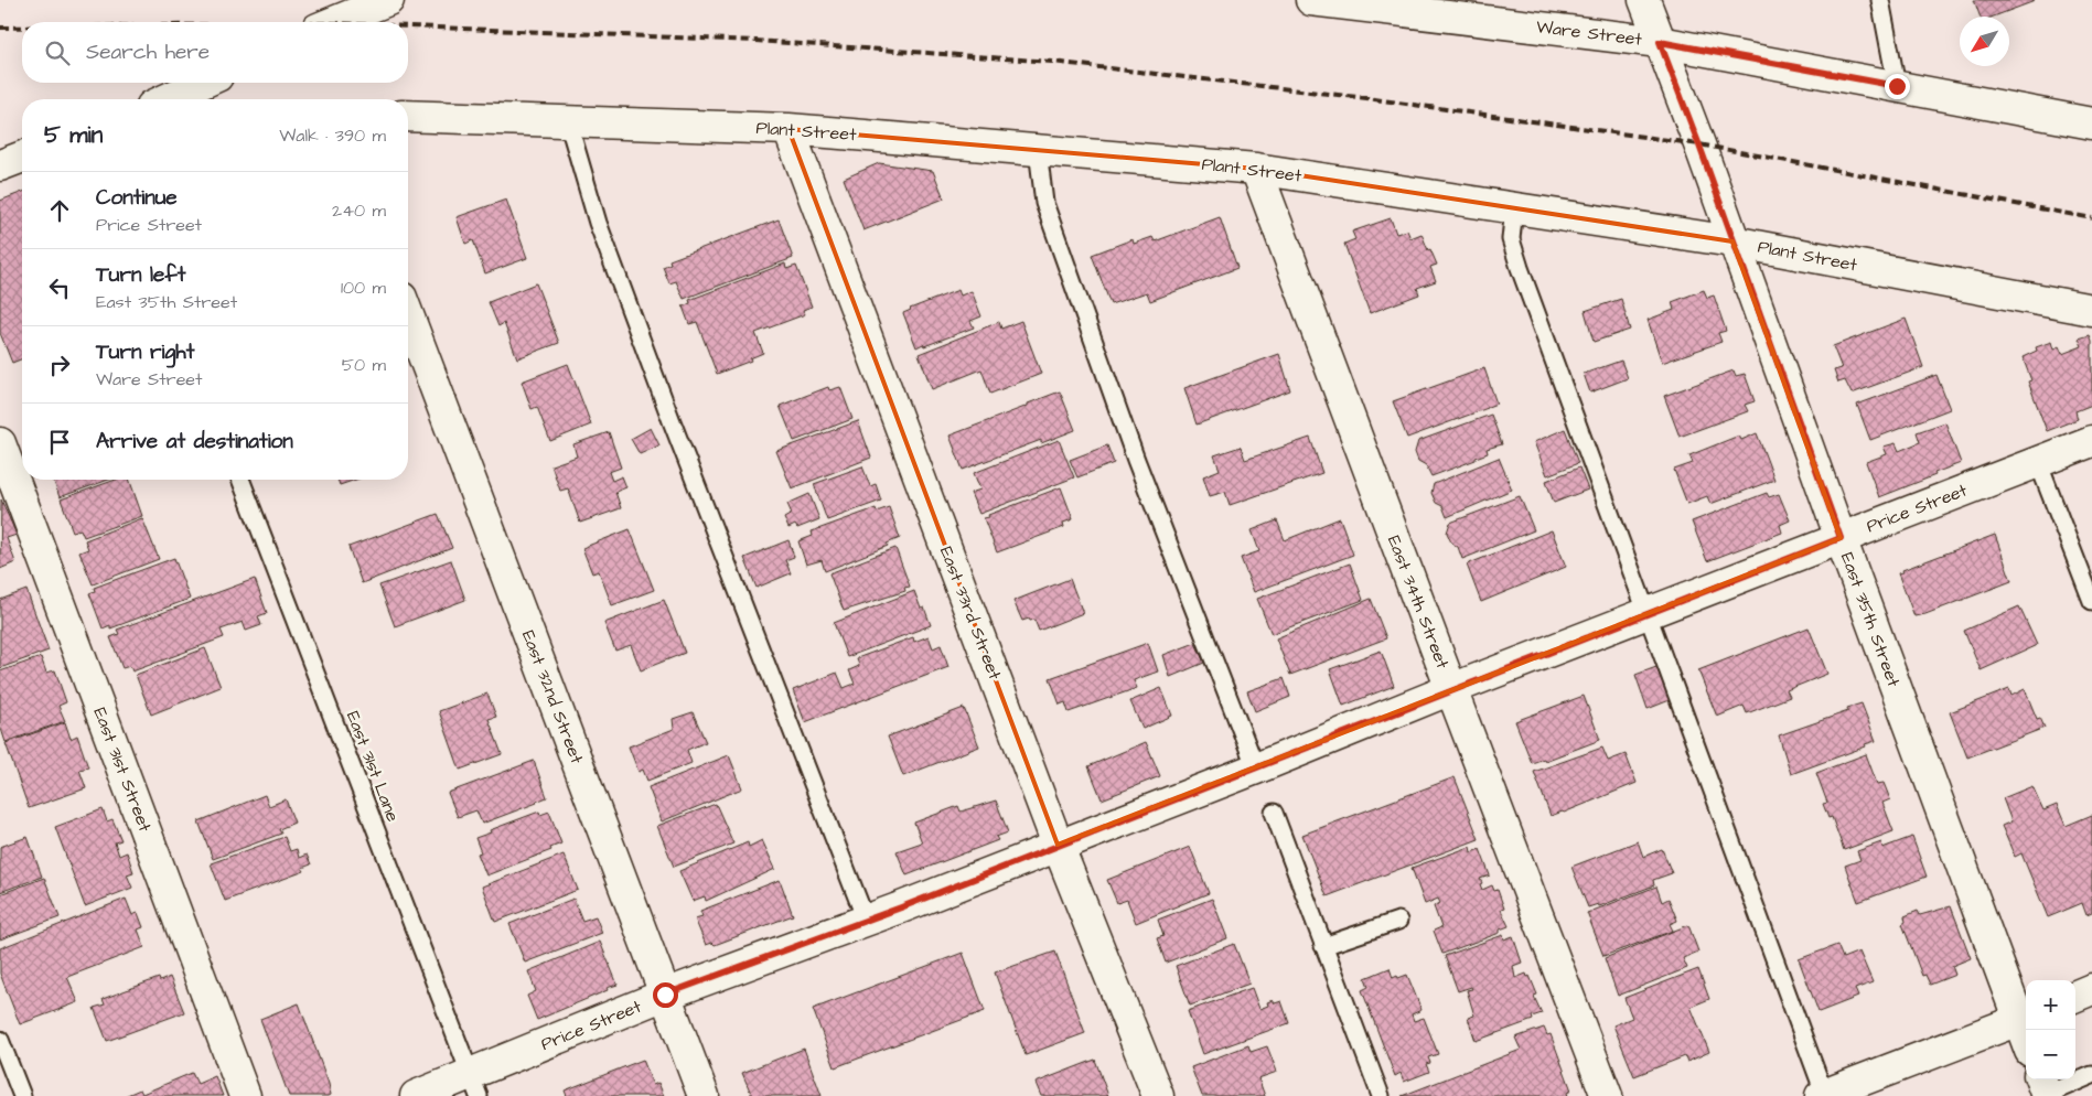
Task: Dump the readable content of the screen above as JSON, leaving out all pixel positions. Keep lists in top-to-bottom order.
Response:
{
  "streets": {
    "street": [
      "Ware Street",
      "Plant Street",
      "Price Street",
      "East 34th Street",
      "East 33rd Street",
      "East 35th Street",
      "East 32nd Street",
      "East 31st Street"
    ],
    "lane": ["East 31st Lane"]
  },
  "crossings": [
    ["Ware Street", "East 35th Street"],
    ["Plant Street", "East 34th Street"],
    ["Plant Street", "East 33rd Street"],
    ["Plant Street", "East 35th Street"],
    ["Price Street", "East 34th Street"],
    ["Price Street", "East 33rd Street"],
    ["Price Street", "East 35th Street"],
    ["Price Street", "East 32nd Street"],
    ["Price Street", "East 31st Lane"]
  ],
  "north": "bottom left",
  "page": {
    "search": "Search here",
    "heading": ["5 min", "Walk · 390 m"],
    "list": [
      ["Continue", "Price Street", "240 m"],
      ["Turn left", "East 35th Street", "100 m"],
      ["Turn right", "Ware Street", "50 m"],
      "Arrive at destination"
    ],
    "map_buttons": ["+", "−"]
  }
}
